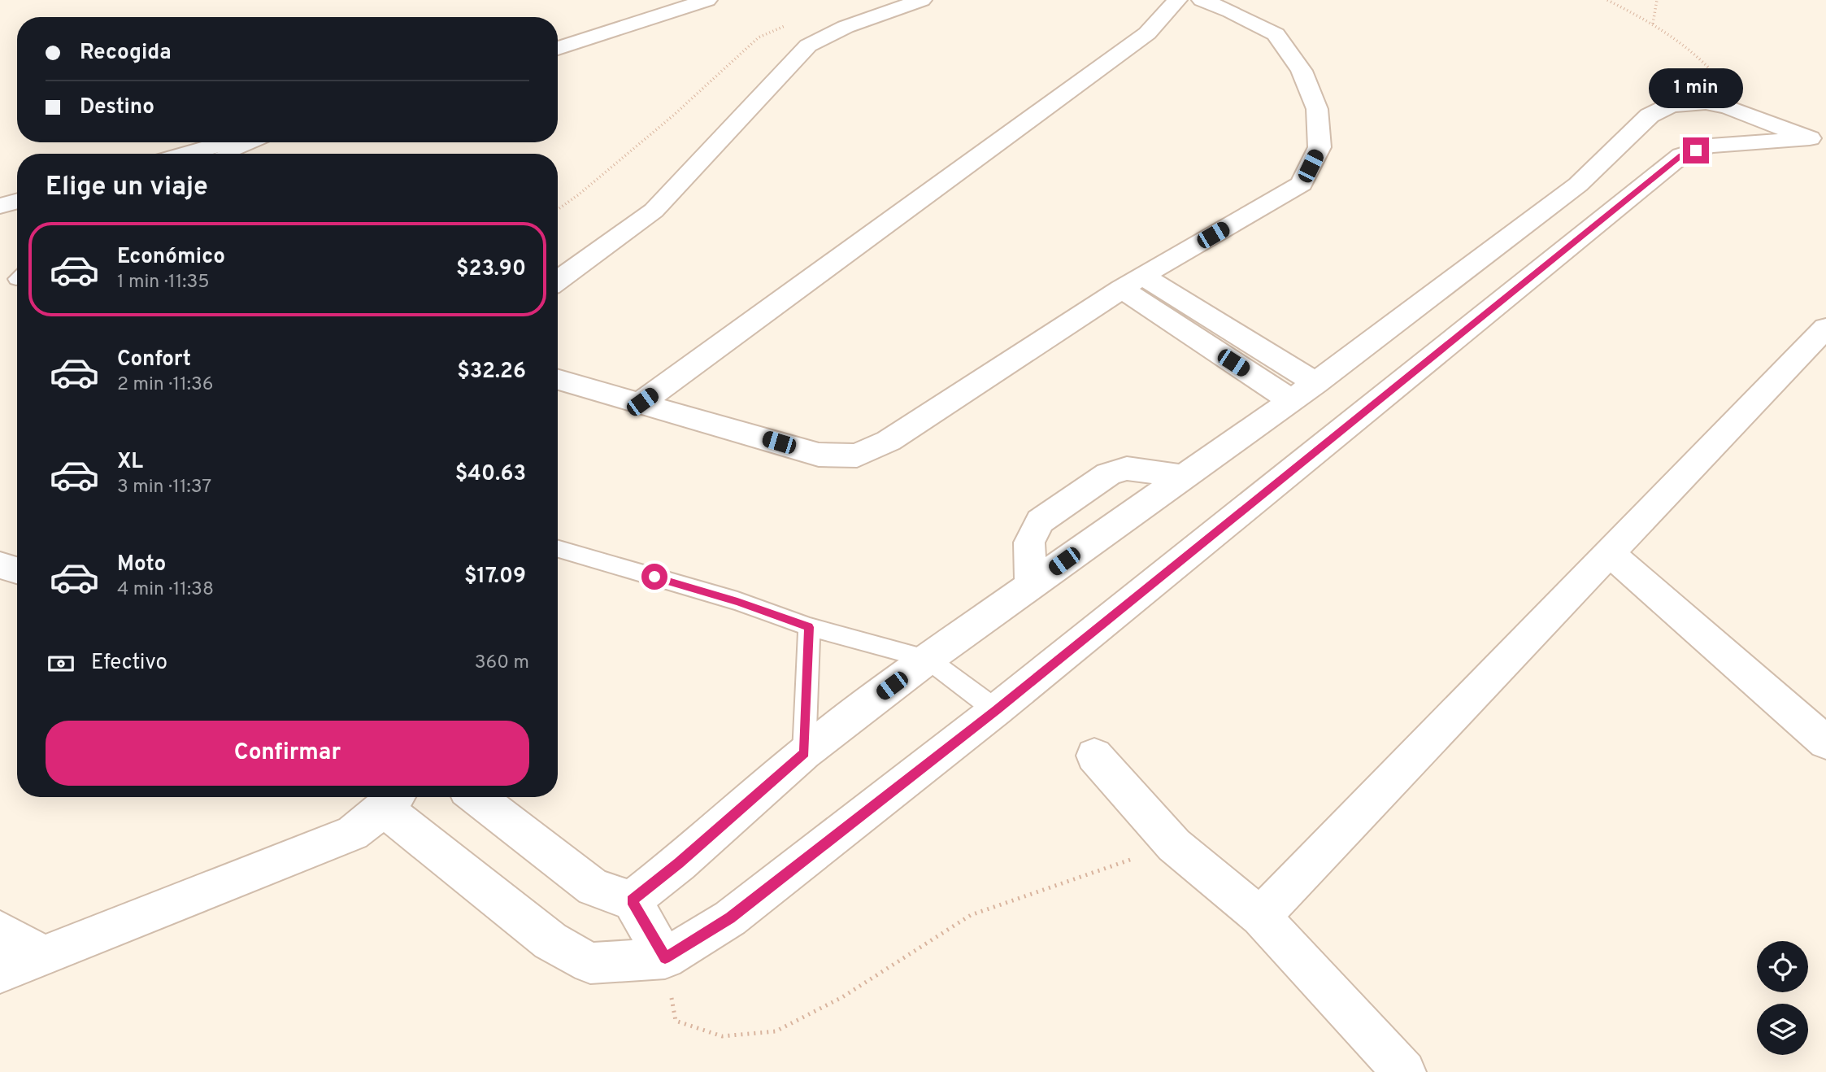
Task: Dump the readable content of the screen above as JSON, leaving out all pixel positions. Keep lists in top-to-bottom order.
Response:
{
  "page": {
    "banner": ["Recogida", "Destino"],
    "bubble": "1 min",
    "heading": "Elige un viaje",
    "list": [
      {
        "name": "Económico",
        "note": "1 min · 11:35",
        "value": "$23.90"
      },
      {
        "name": "Confort",
        "note": "2 min · 11:36",
        "value": "$32.26"
      },
      {
        "name": "XL",
        "note": "3 min · 11:37",
        "value": "$40.63"
      },
      {
        "name": "Moto",
        "note": "4 min · 11:38",
        "value": "$17.09"
      }
    ],
    "pay": ["Efectivo", "360 m"],
    "buttons": "Confirmar"
  }
}
